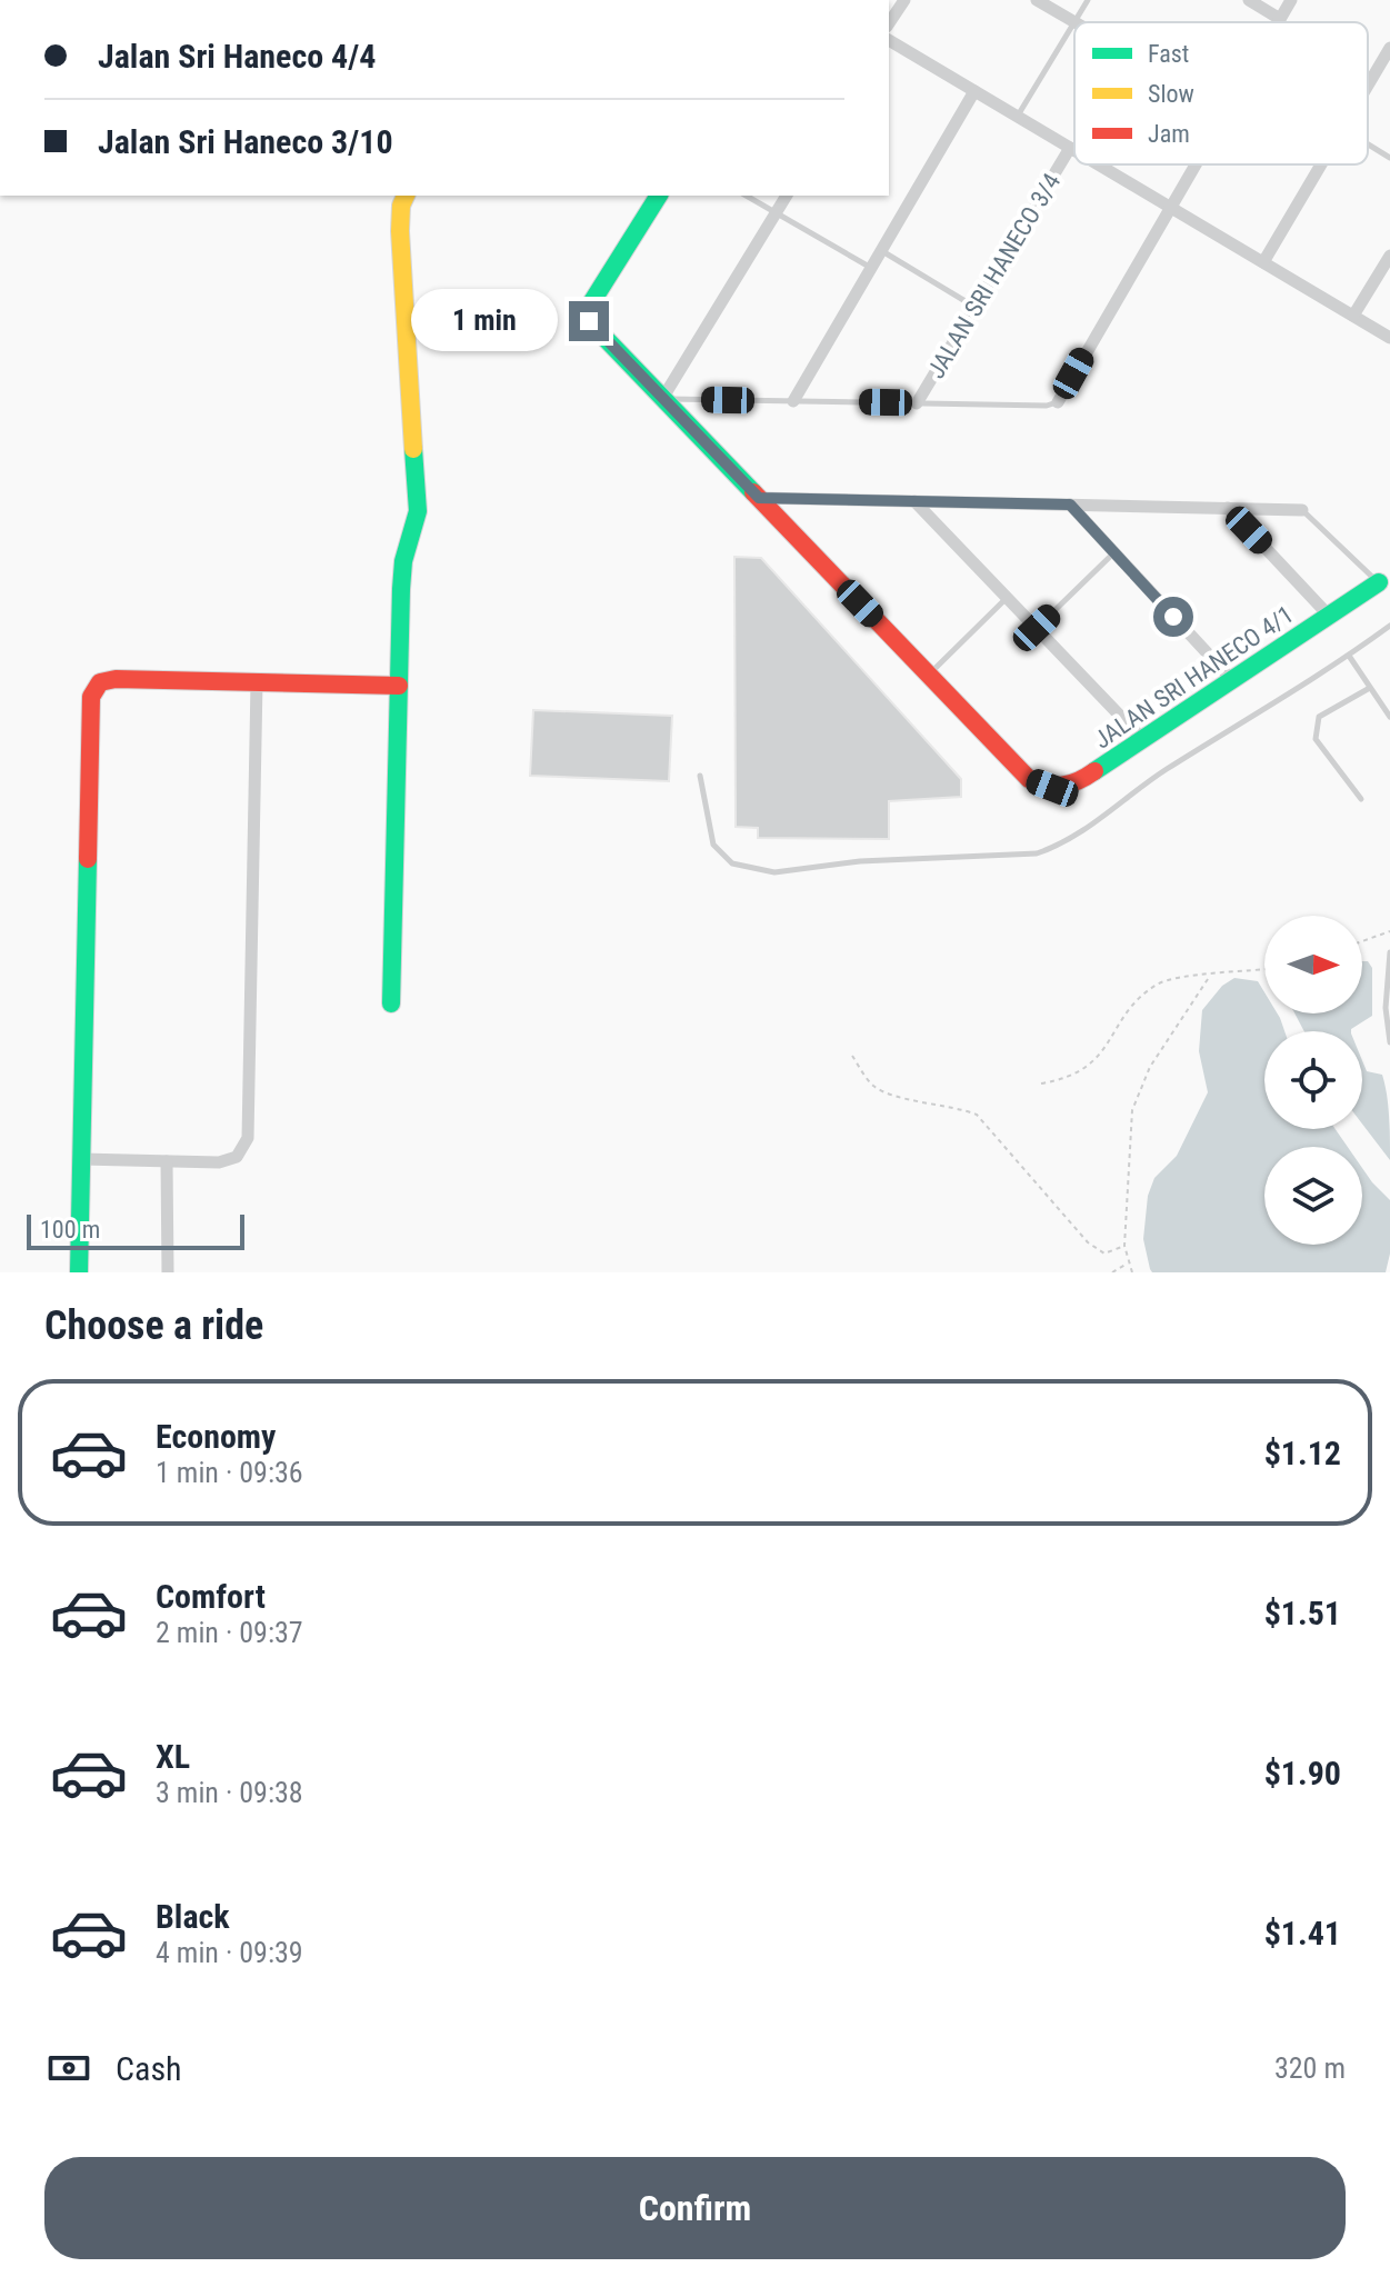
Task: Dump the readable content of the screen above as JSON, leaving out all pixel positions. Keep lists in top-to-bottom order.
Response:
{
  "streets": {
    "street": ["JALAN SRI HANECO 3/4", "JALAN SRI HANECO 4/1"]
  },
  "legend": ["Fast", "Slow", "Jam"],
  "scale_bar": "100 m",
  "north": "right",
  "page": {
    "banner": ["Jalan Sri Haneco 4/4", "Jalan Sri Haneco 3/10"],
    "bubble": "1 min",
    "scale": "100 m",
    "heading": "Choose a ride",
    "list": [
      {
        "name": "Economy",
        "note": "1 min · 09:36",
        "value": "$1.12"
      },
      {
        "name": "Comfort",
        "note": "2 min · 09:37",
        "value": "$1.51"
      },
      {
        "name": "XL",
        "note": "3 min · 09:38",
        "value": "$1.90"
      },
      {
        "name": "Black",
        "note": "4 min · 09:39",
        "value": "$1.41"
      }
    ],
    "pay": ["Cash", "320 m"],
    "buttons": "Confirm"
  }
}
